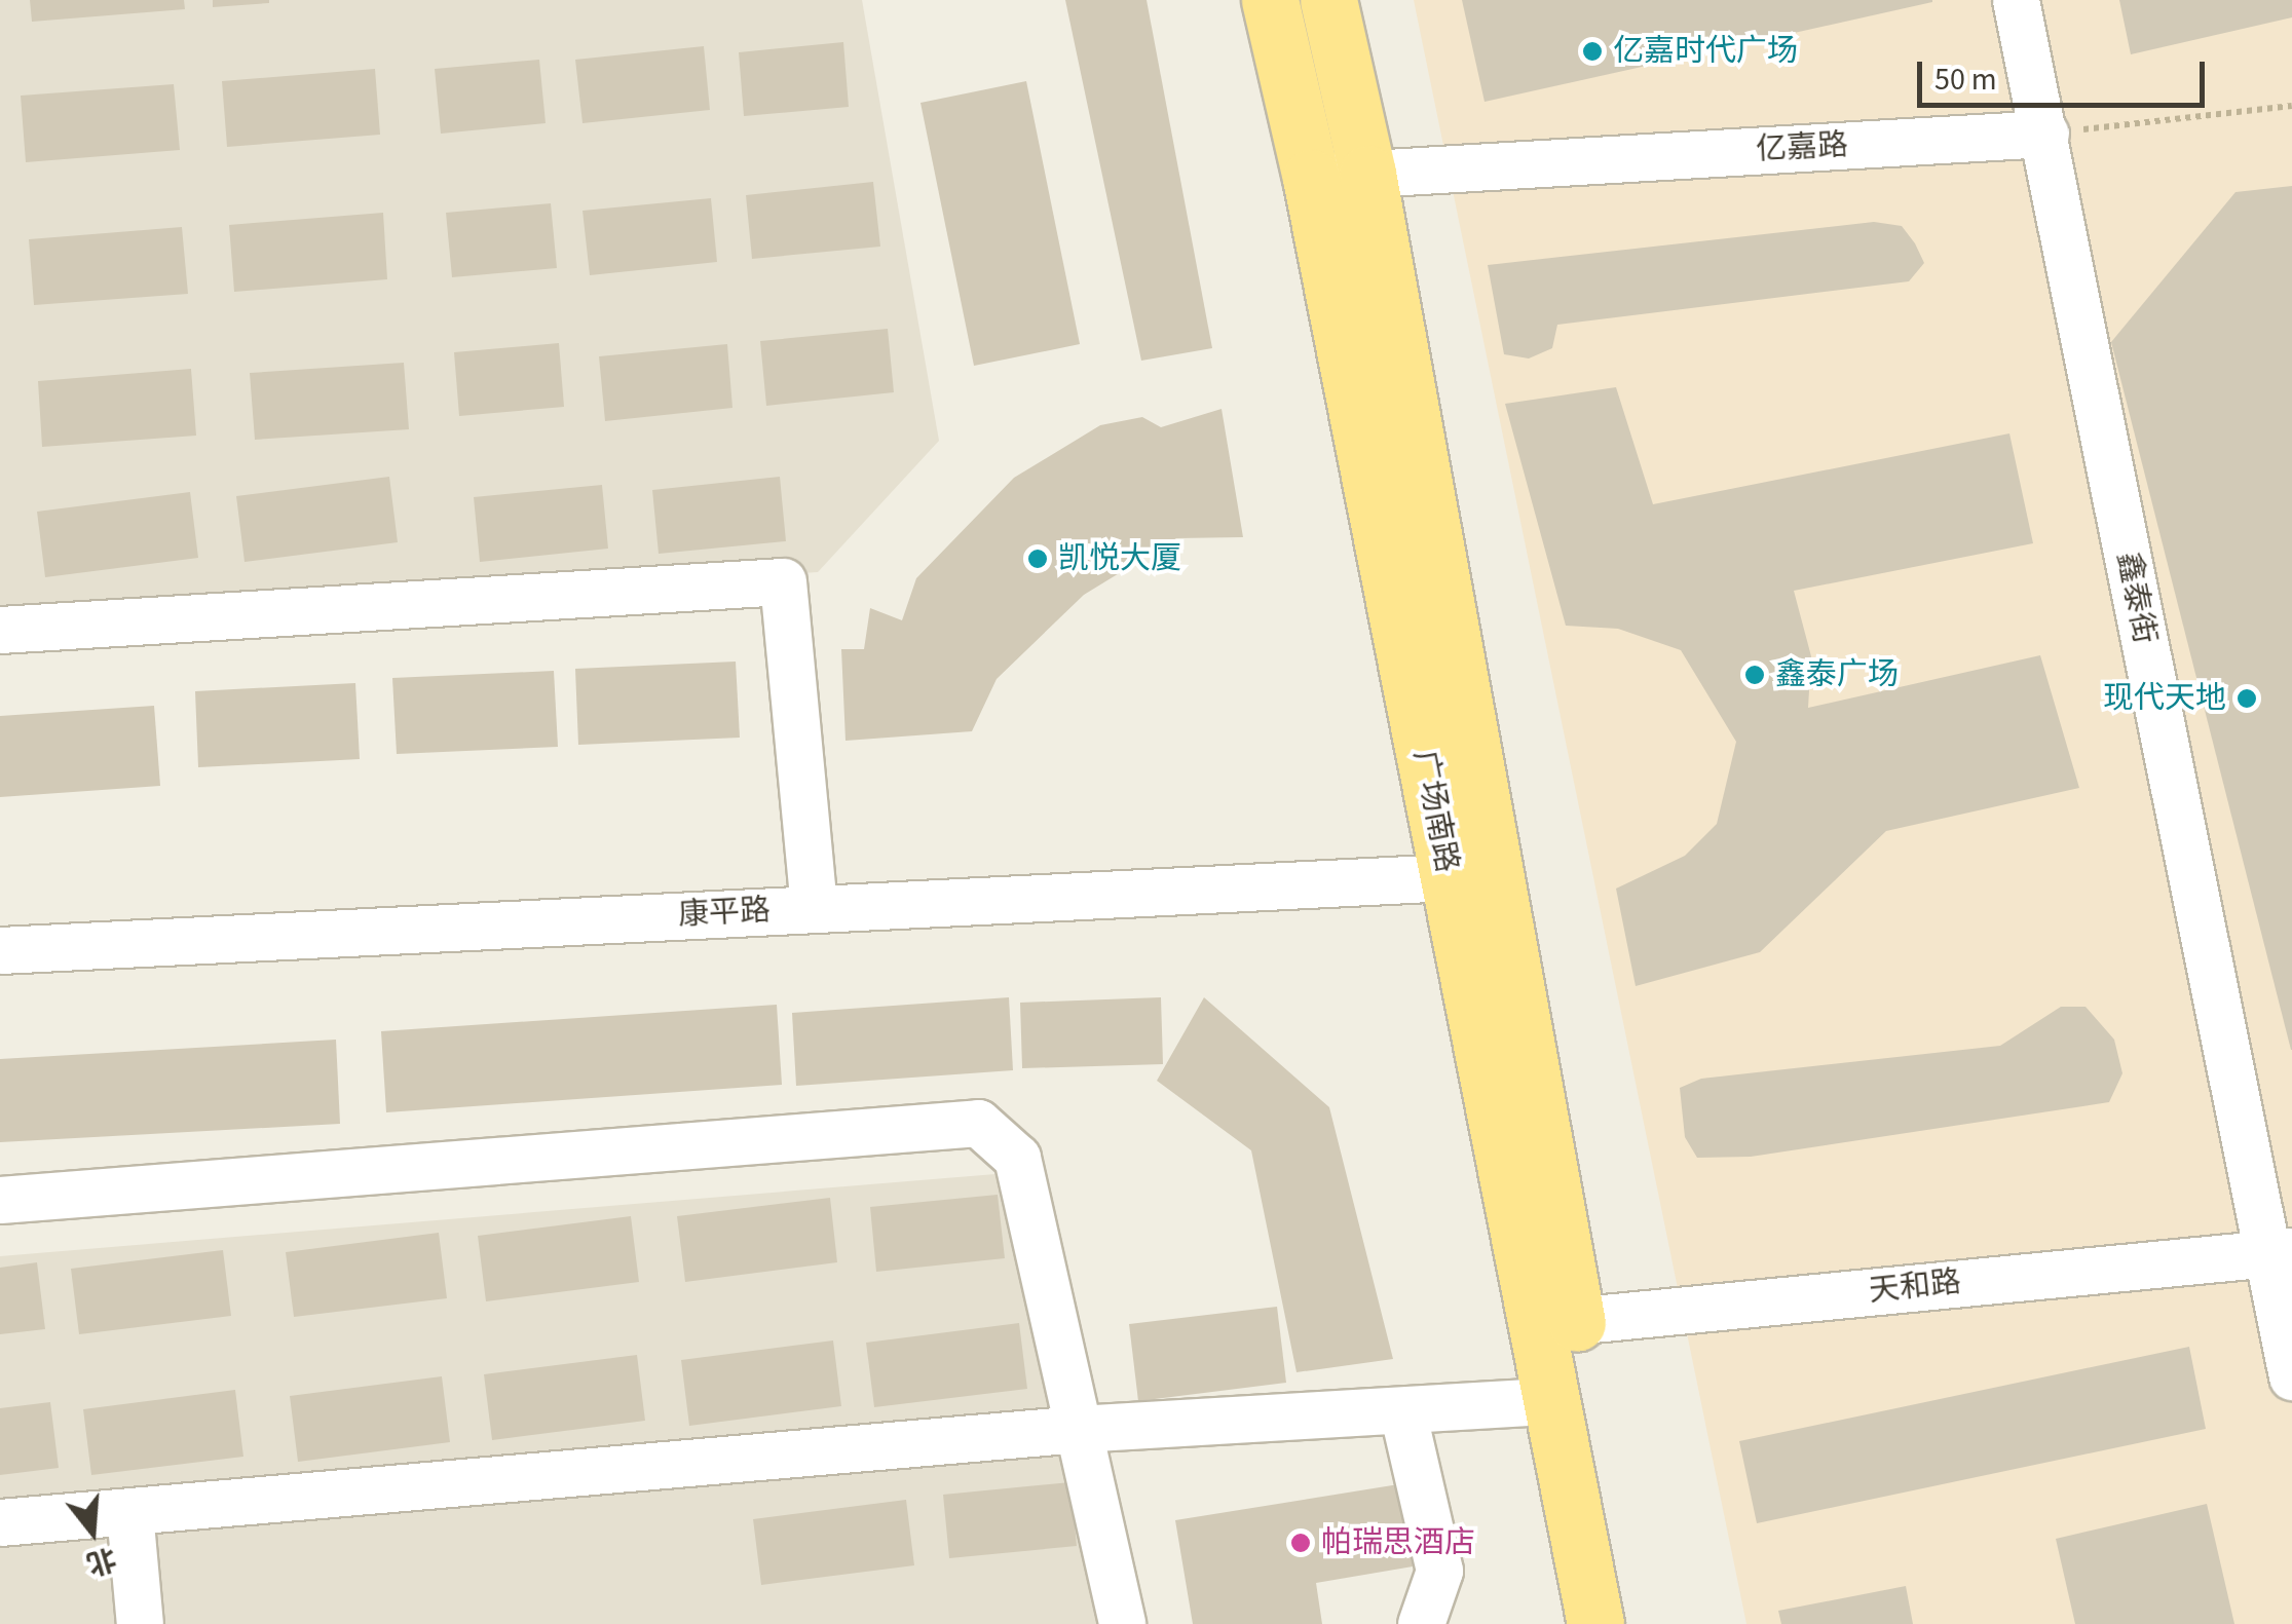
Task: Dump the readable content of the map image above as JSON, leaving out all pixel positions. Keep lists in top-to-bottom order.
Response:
{
  "streets": {
    "main road": ["广场南路"],
    "street": [
      "亿嘉路",
      "鑫泰街",
      "康平路",
      "天和路"
    ]
  },
  "crossings": [
    ["亿嘉路", "鑫泰街"],
    ["亿嘉路", "广场南路"],
    ["鑫泰街", "天和路"],
    ["广场南路", "康平路"],
    ["广场南路", "天和路"]
  ],
  "places": [
    "亿嘉时代广场",
    "凯悦大厦",
    "鑫泰广场",
    "现代天地",
    "帕瑞思酒店"
  ],
  "scale_bar": "50 m",
  "north": "bottom"
}
